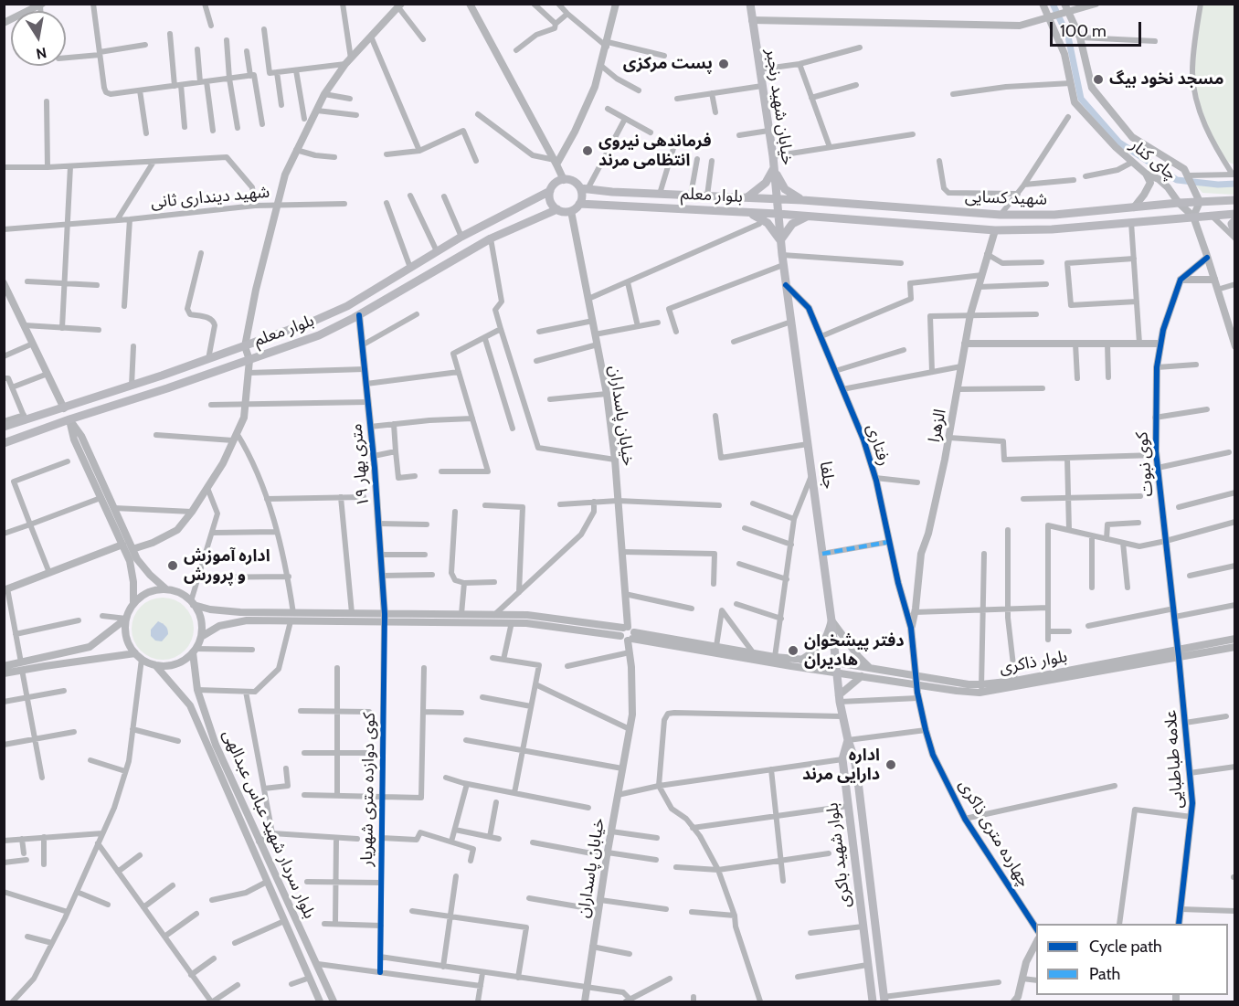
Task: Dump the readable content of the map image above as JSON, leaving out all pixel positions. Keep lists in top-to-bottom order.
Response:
{
  "streets": {
    "main road": [
      "خیابان شهید رنجبر",
      "بلوار معلم",
      "شهید کسایی",
      "جلفا",
      "بلوار شهید باکری"
    ],
    "street": [
      "چای کنار",
      "شهید دینداری ثانی",
      "خیابان پاسداران",
      "الزهرا",
      "رفتاری",
      "کوی نبوت",
      "۱۹ متری بهار",
      "بلوار ذاکری",
      "علامه طباطبایی",
      "کوی دوازده متری شهریار",
      "بلوار سردار شهید عباس عبدالهی",
      "چهارده متری ذاکری"
    ]
  },
  "crossings": [
    ["خیابان شهید رنجبر", "بلوار معلم"],
    ["خیابان شهید رنجبر", "شهید کسایی"],
    ["خیابان شهید رنجبر", "جلفا"],
    ["چای کنار", "شهید کسایی"],
    ["بلوار معلم", "شهید کسایی"],
    ["بلوار معلم", "خیابان پاسداران"],
    ["بلوار معلم", "۱۹ متری بهار"],
    ["بلوار معلم", "جلفا"],
    ["شهید کسایی", "الزهرا"],
    ["شهید کسایی", "جلفا"],
    ["الزهرا", "رفتاری"],
    ["الزهرا", "چهارده متری ذاکری"],
    ["رفتاری", "جلفا"],
    ["رفتاری", "چهارده متری ذاکری"],
    ["کوی نبوت", "بلوار ذاکری"],
    ["کوی نبوت", "علامه طباطبایی"],
    ["۱۹ متری بهار", "کوی دوازده متری شهریار"],
    ["جلفا", "بلوار ذاکری"],
    ["جلفا", "بلوار شهید باکری"],
    ["بلوار ذاکری", "علامه طباطبایی"],
    ["بلوار ذاکری", "چهارده متری ذاکری"]
  ],
  "places": [
    "پست مرکزی",
    "مسجد نخود‌ بیگ",
    "فرماندهی نیروی انتظامی مرند",
    "اداره آموزش و پرورش",
    "دفتر پیشخوان هادیران",
    "اداره دارایی مرند"
  ],
  "legend": ["Cycle path", "Path"],
  "scale_bar": "100 m",
  "north": "bottom"
}
